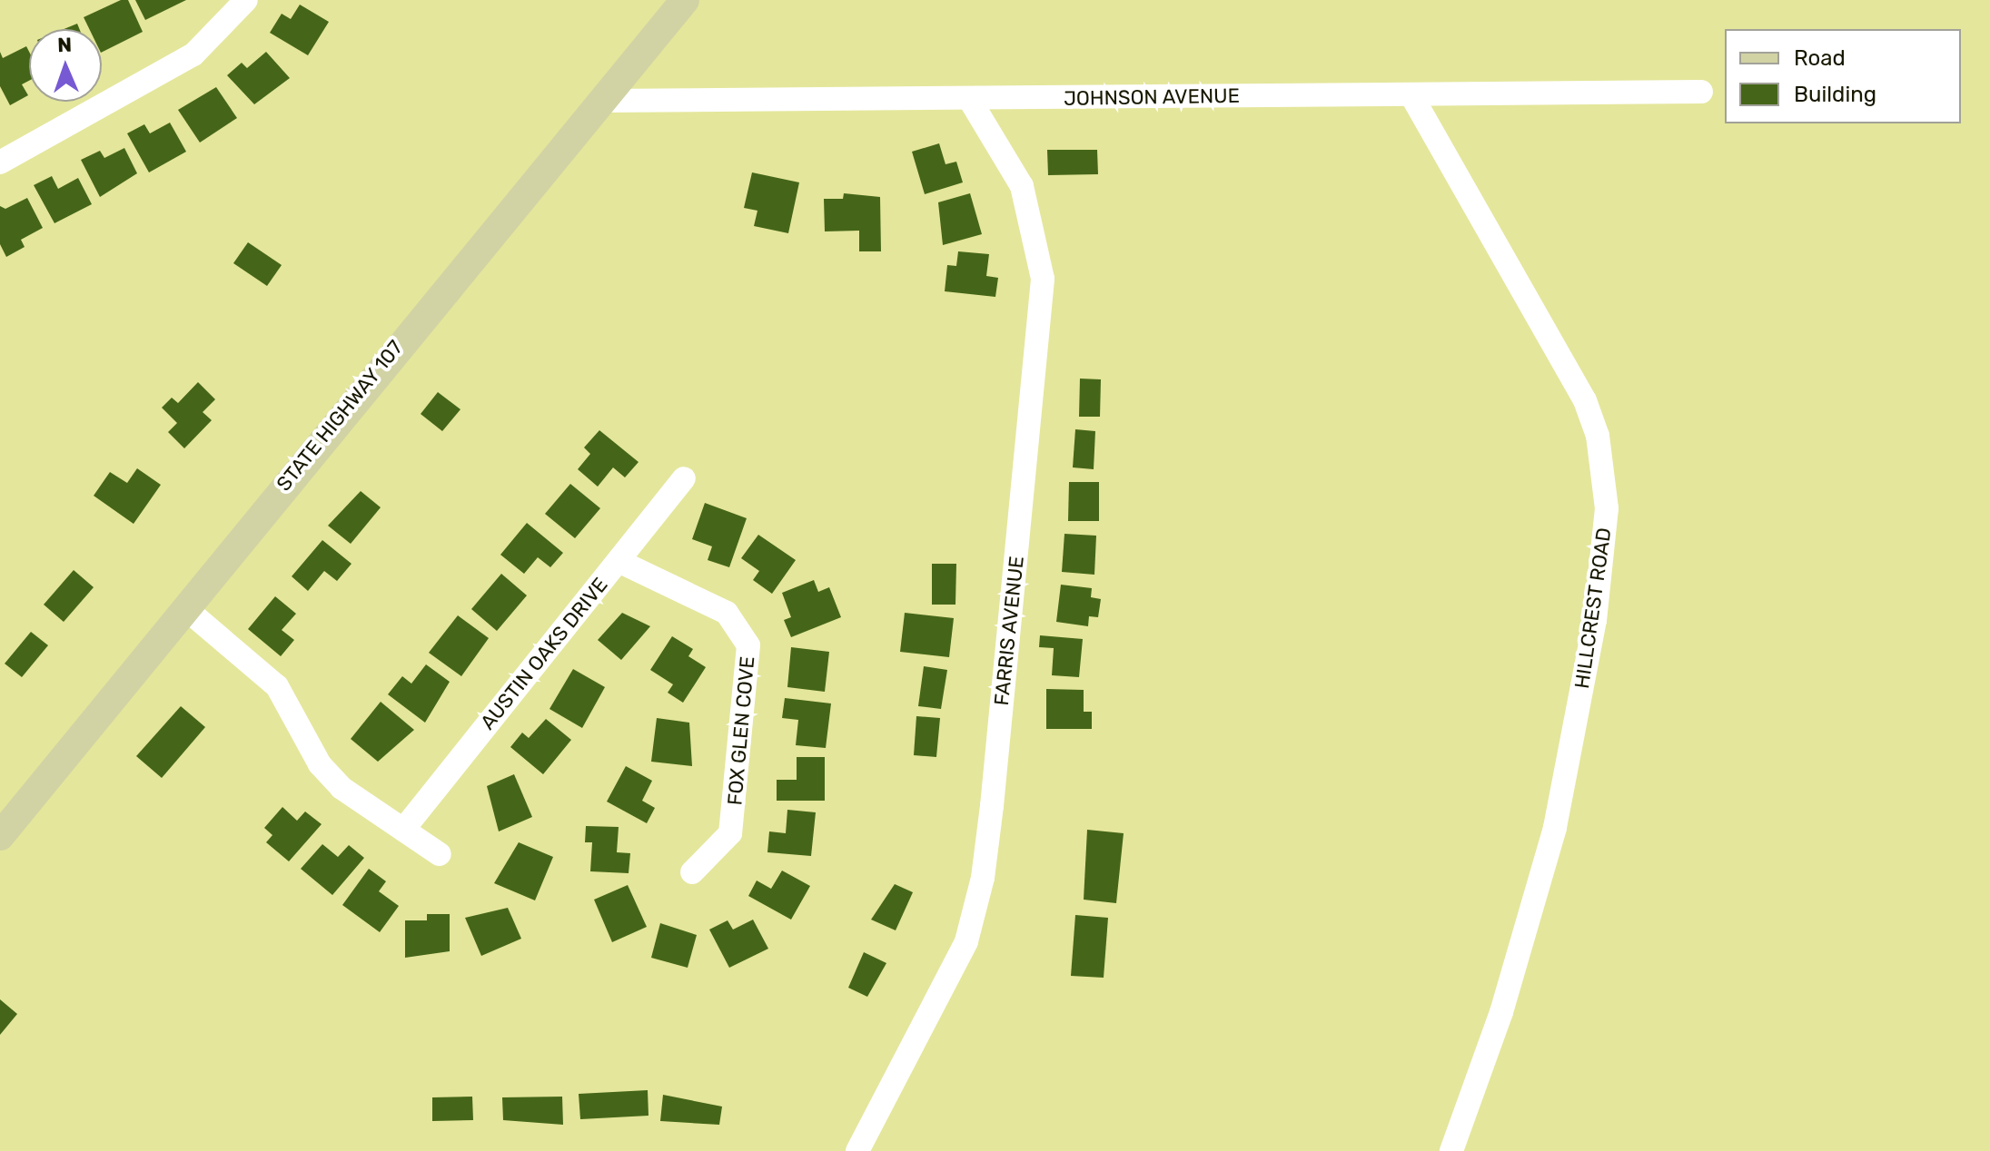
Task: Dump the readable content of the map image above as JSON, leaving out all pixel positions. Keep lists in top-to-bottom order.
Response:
{
  "streets": {
    "main road": ["STATE HIGHWAY 107"],
    "street": [
      "JOHNSON AVENUE",
      "HILLCREST ROAD",
      "FARRIS AVENUE",
      "AUSTIN OAKS DRIVE",
      "FOX GLEN COVE"
    ]
  },
  "crossings": [
    ["JOHNSON AVENUE", "STATE HIGHWAY 107"],
    ["JOHNSON AVENUE", "HILLCREST ROAD"],
    ["JOHNSON AVENUE", "FARRIS AVENUE"],
    ["AUSTIN OAKS DRIVE", "FOX GLEN COVE"]
  ],
  "legend": ["Road", "Building"],
  "north": "top"
}
